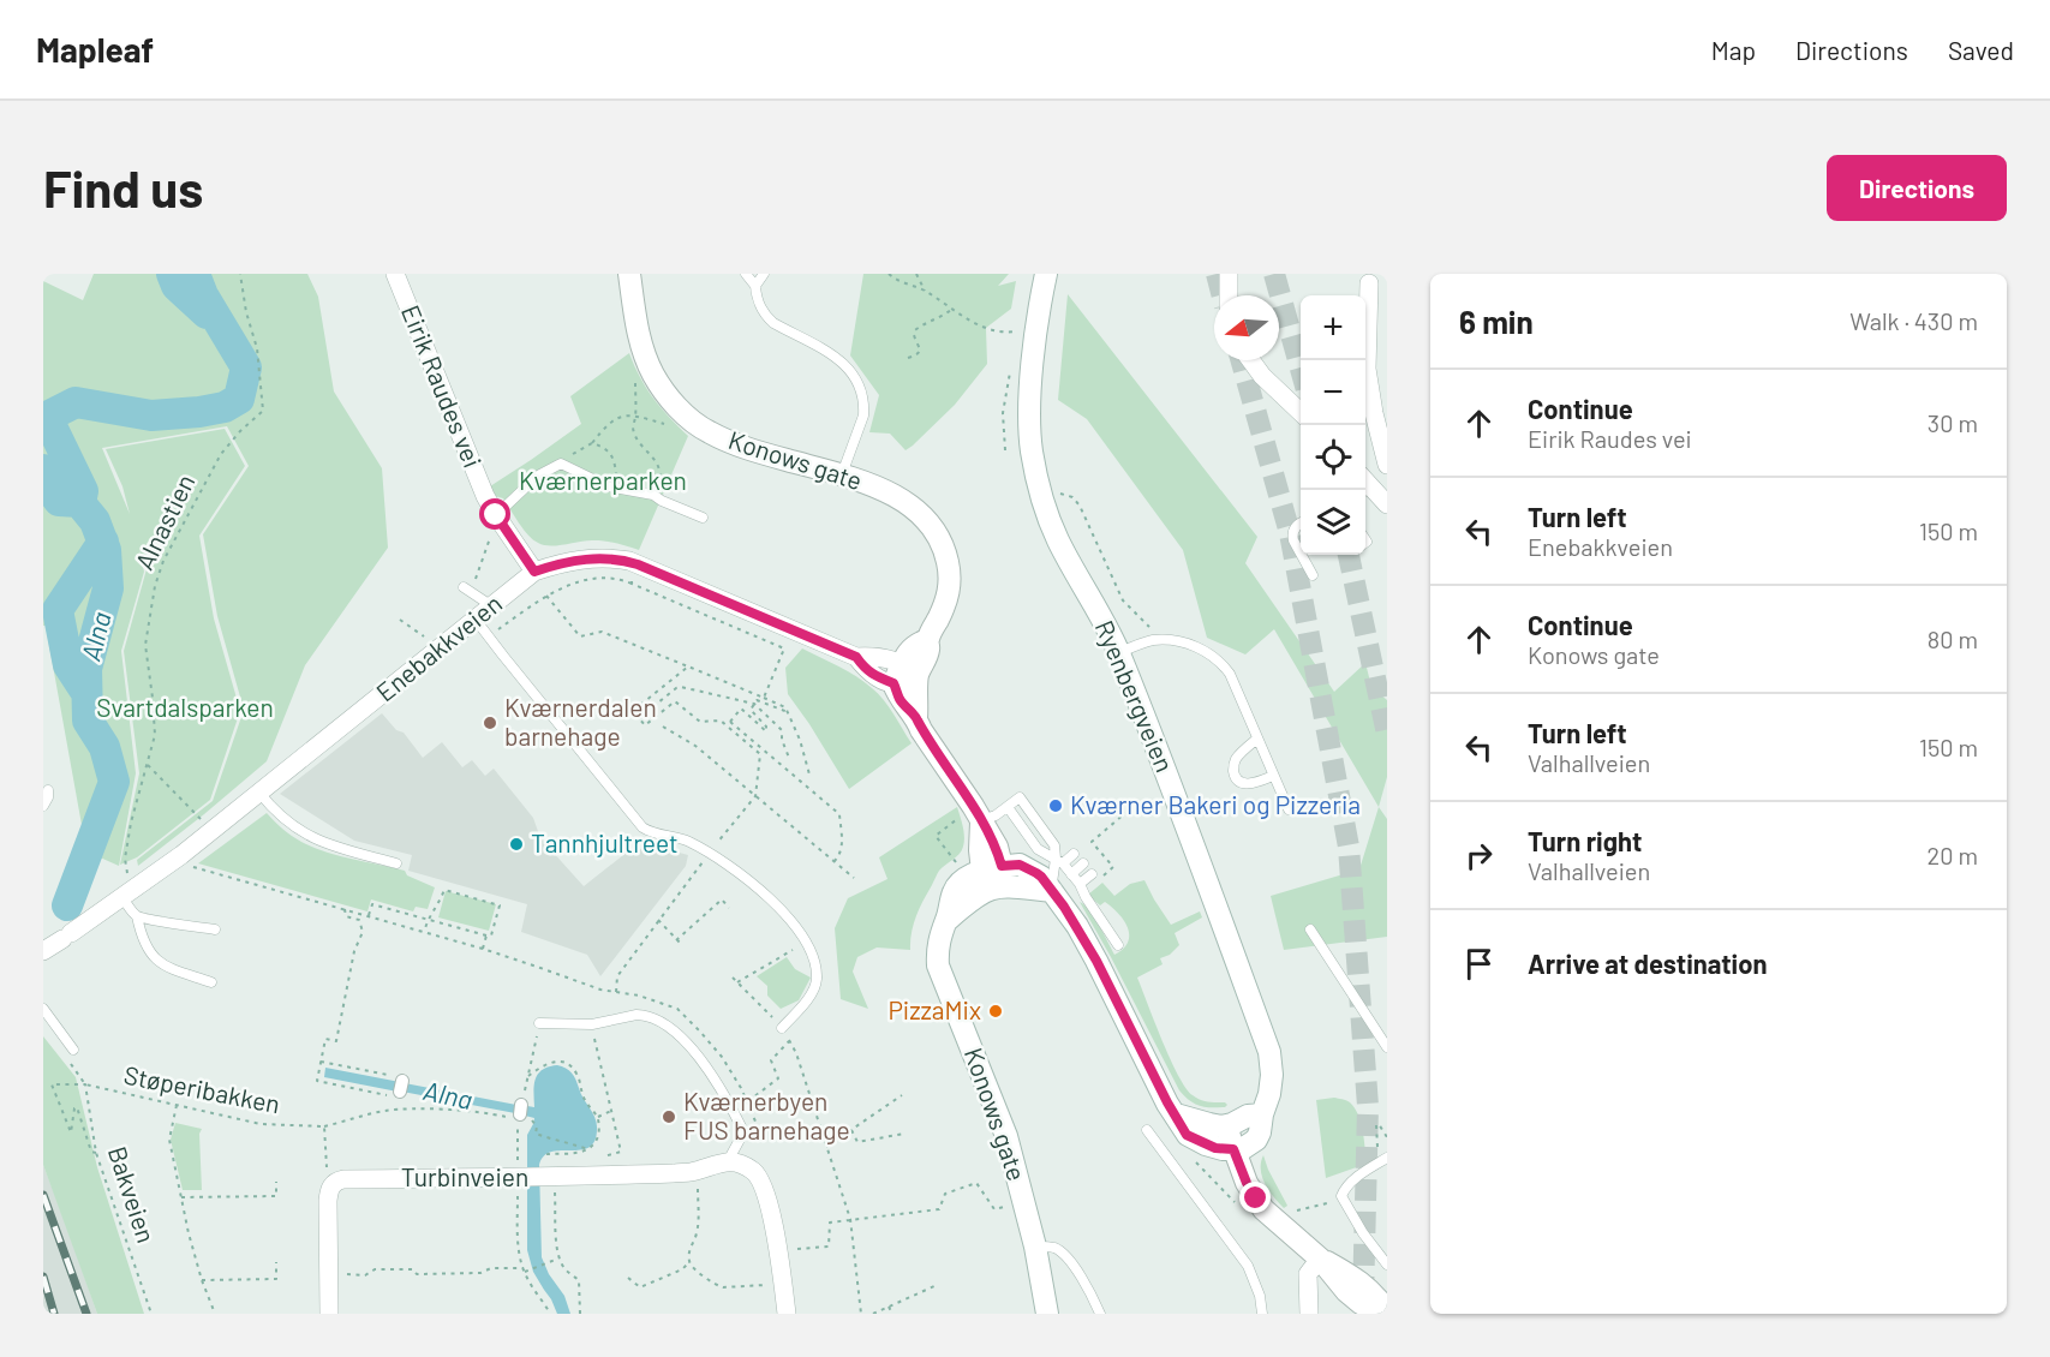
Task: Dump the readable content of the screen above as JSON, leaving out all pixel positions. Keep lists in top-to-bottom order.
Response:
{
  "streets": {
    "main road": ["Konows gate", "Ryenbergveien"],
    "street": ["Eirik Raudes vei", "Enebakkveien", "Turbinveien"],
    "path": ["Alnastien", "Støperibakken", "Bakveien"]
  },
  "crossings": [
    ["Eirik Raudes vei", "Enebakkveien"],
    ["Konows gate", "Enebakkveien"],
    ["Alnastien", "Enebakkveien"],
    ["Støperibakken", "Bakveien"]
  ],
  "water": ["Alna"],
  "parks": ["Kværnerparken", "Svartdalsparken"],
  "places": [
    "Kværnerdalen barnehage",
    "Kværner Bakeri og Pizzeria",
    "Tannhjultreet",
    "PizzaMix",
    "Kværnerbyen FUS barnehage"
  ],
  "north": "left",
  "page": {
    "header": "Mapleaf",
    "nav": ["Map", "Directions", "Saved"],
    "buttons": "Directions",
    "title": "Find us",
    "heading": ["6 min", "Walk · 430 m"],
    "map_buttons": ["+", "−"],
    "list": [
      ["Continue", "Eirik Raudes vei", "30 m"],
      ["Turn left", "Enebakkveien", "150 m"],
      ["Continue", "Konows gate", "80 m"],
      ["Turn left", "Valhallveien", "150 m"],
      ["Turn right", "Valhallveien", "20 m"],
      "Arrive at destination"
    ]
  }
}
